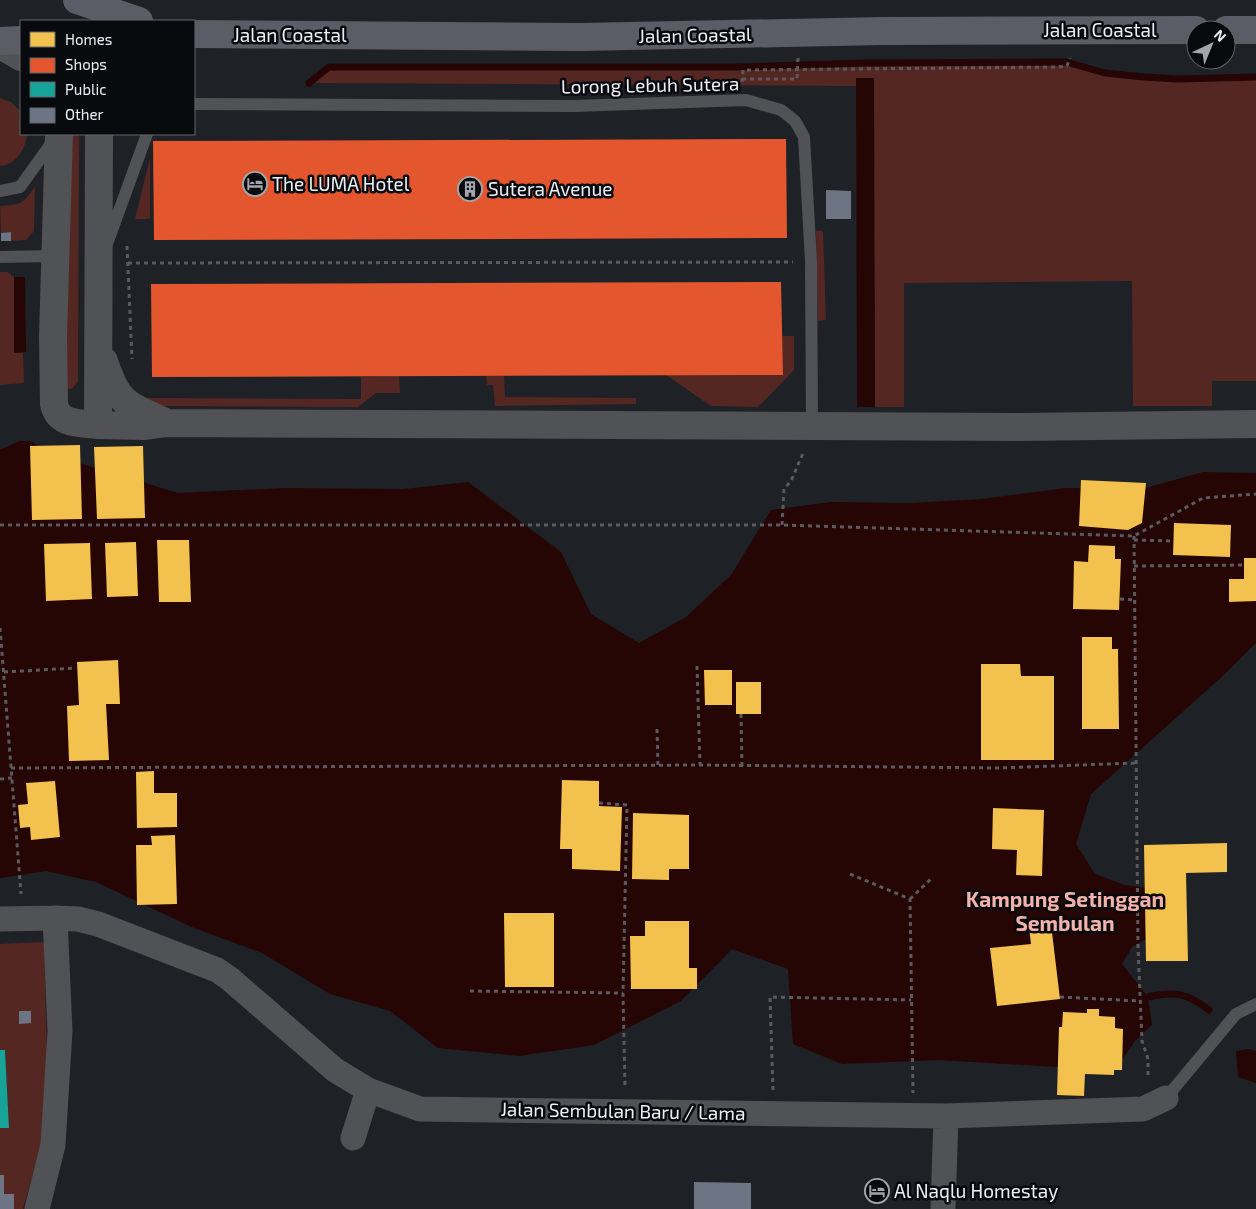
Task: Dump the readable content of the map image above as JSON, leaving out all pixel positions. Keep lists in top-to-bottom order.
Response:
{
  "streets": {
    "highway": ["Jalan Coastal"],
    "street": ["Jalan Sembulan Baru / Lama"],
    "lane": ["Lorong Lebuh Sutera"]
  },
  "districts": ["Kampung Setinggan Sembulan"],
  "places": {
    "hotel": ["The LUMA Hotel", "Al Naqlu Homestay"],
    "building": ["Sutera Avenue"]
  },
  "legend": [
    "Homes",
    "Shops",
    "Public",
    "Other"
  ],
  "north": "top right"
}
